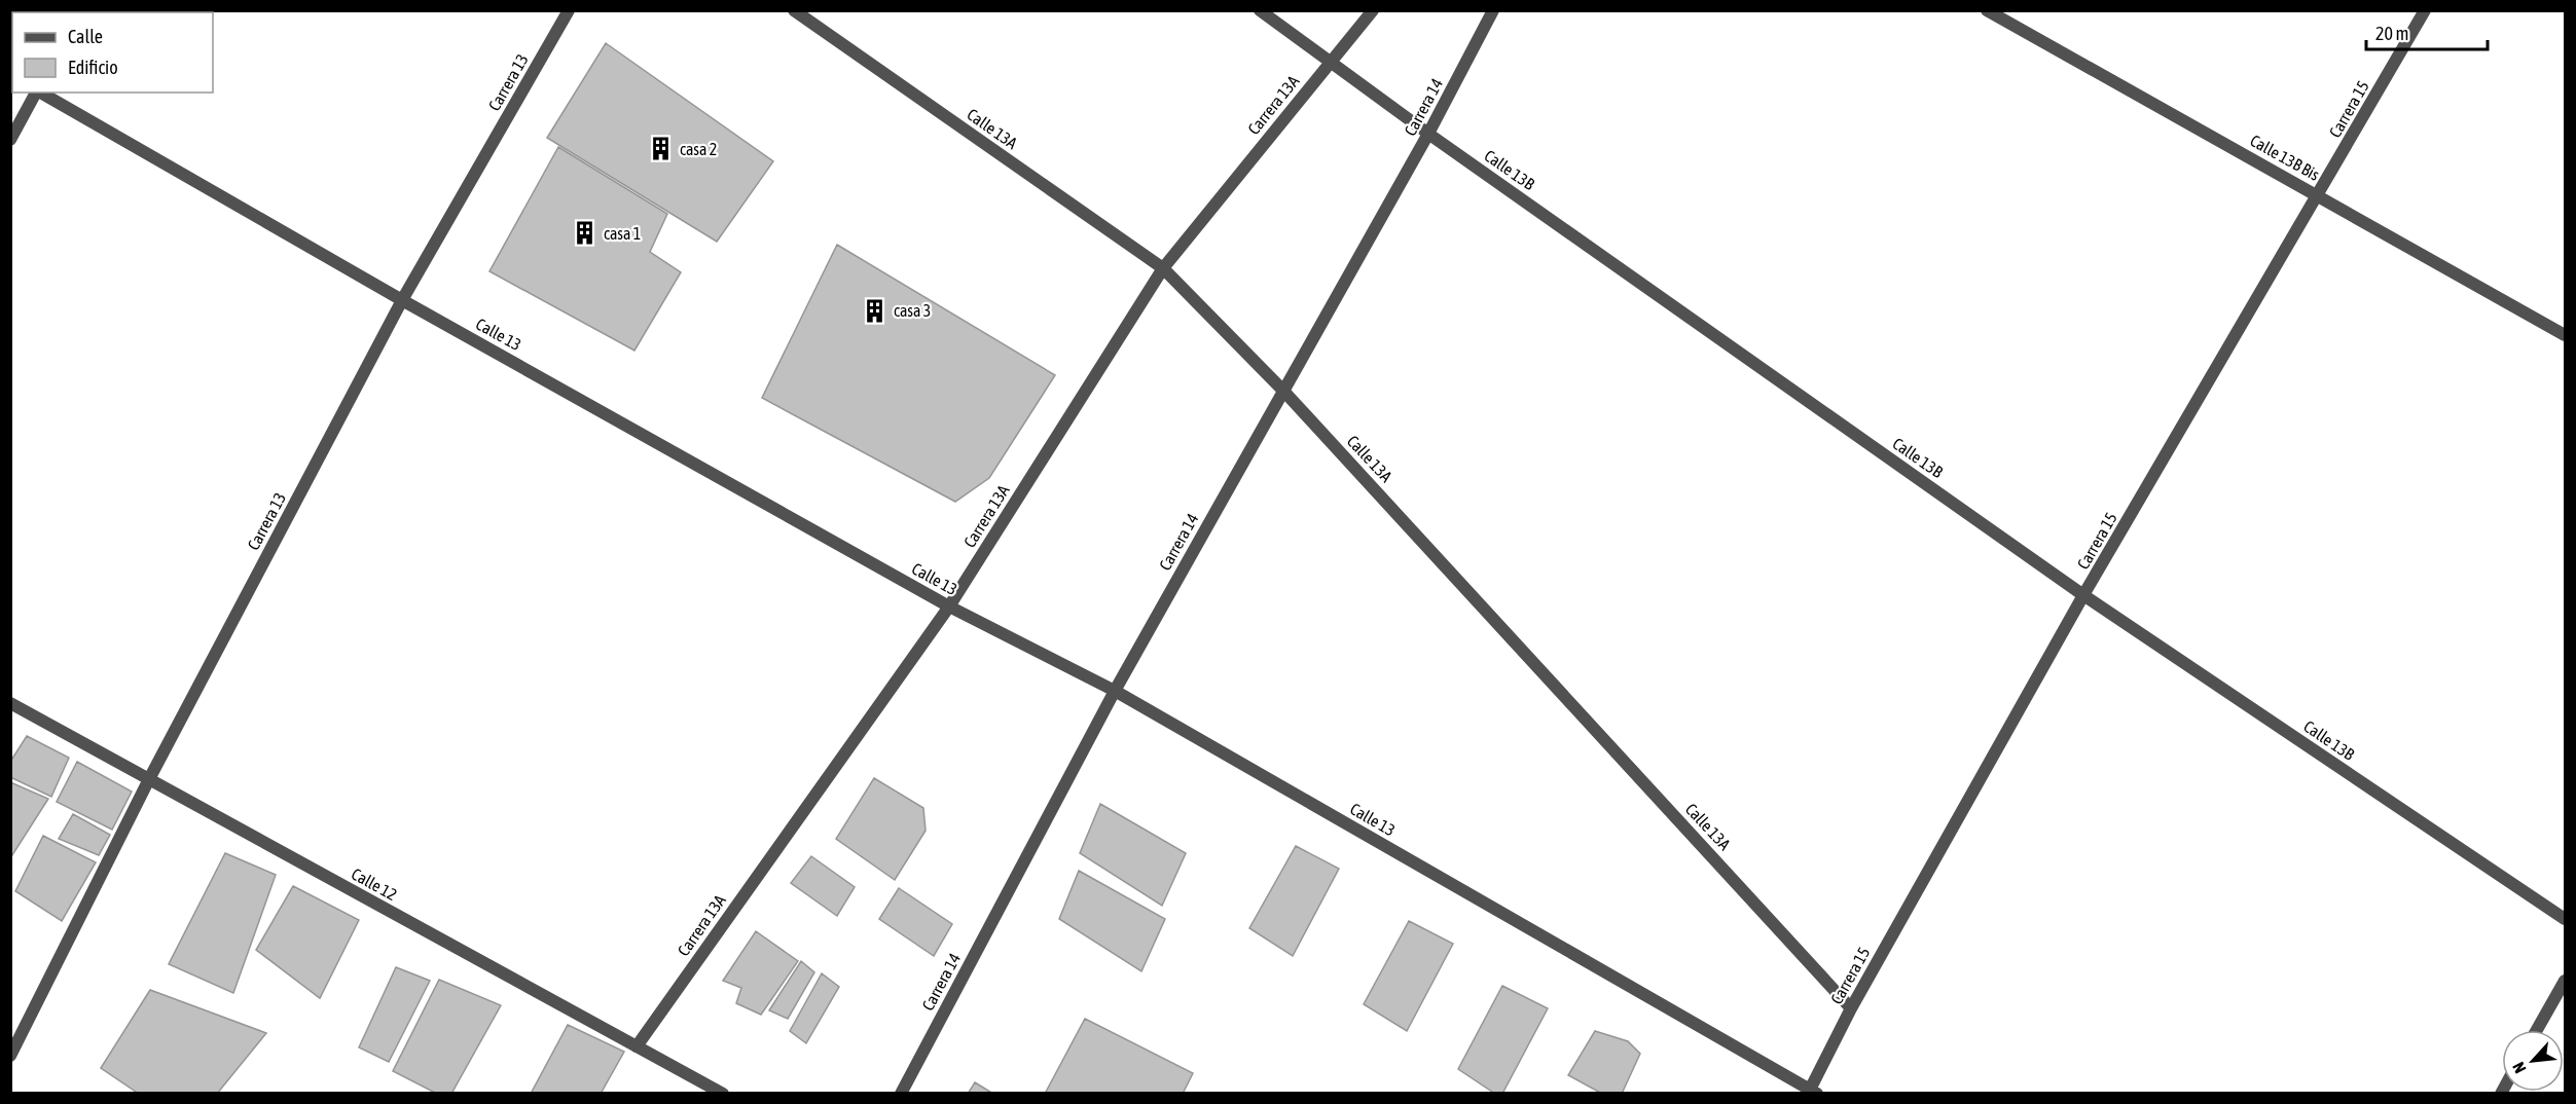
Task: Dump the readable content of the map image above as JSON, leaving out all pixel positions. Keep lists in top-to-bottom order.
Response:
{
  "streets": {
    "street": [
      "Carrera 13",
      "Carrera 13A",
      "Carrera 14",
      "Carrera 15",
      "Calle 13A",
      "Calle 13B Bis",
      "Calle 13B",
      "Calle 13",
      "Calle 12"
    ]
  },
  "crossings": [
    ["Carrera 13", "Calle 13"],
    ["Carrera 13", "Calle 12"],
    ["Carrera 13A", "Calle 13A"],
    ["Carrera 13A", "Calle 13B"],
    ["Carrera 13A", "Calle 13"],
    ["Carrera 13A", "Calle 12"],
    ["Carrera 14", "Calle 13A"],
    ["Carrera 14", "Calle 13B"],
    ["Carrera 14", "Calle 13"],
    ["Carrera 15", "Calle 13A"],
    ["Carrera 15", "Calle 13B Bis"],
    ["Carrera 15", "Calle 13B"],
    ["Carrera 15", "Calle 13"]
  ],
  "places": {
    "building": ["casa 2", "casa 1", "casa 3"]
  },
  "legend": ["Calle", "Edificio"],
  "scale_bar": "20 m",
  "north": "bottom left"
}
